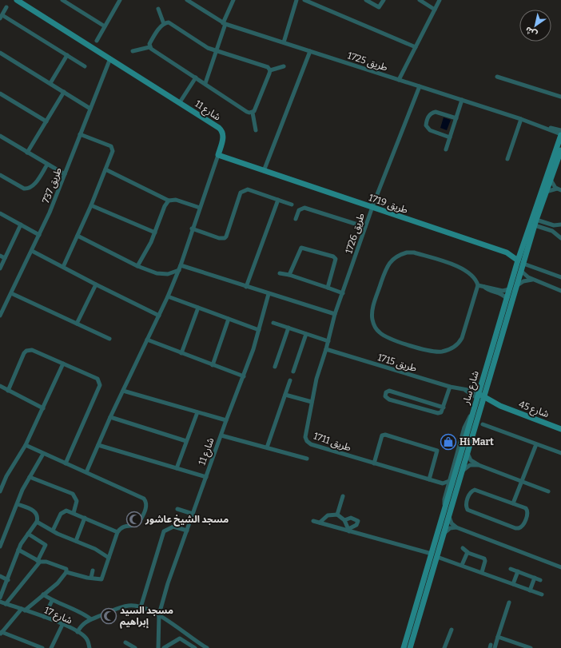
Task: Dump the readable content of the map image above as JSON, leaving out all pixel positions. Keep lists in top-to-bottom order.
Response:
{
  "streets": {
    "street": [
      "طريق 1725",
      "شارع 11",
      "طريق 737",
      "طريق 1719",
      "طريق 1726",
      "طريق 1715",
      "شارع سار",
      "شارع 45",
      "طريق 1711",
      "شارع 17"
    ]
  },
  "crossings": [
    ["طريق 1725", "طريق 1726"],
    ["شارع 11", "طريق 737"],
    ["شارع 11", "طريق 1719"],
    ["شارع 11", "شارع 17"],
    ["طريق 1719", "طريق 1726"],
    ["طريق 1719", "شارع سار"],
    ["طريق 1726", "طريق 1711"],
    ["طريق 1715", "شارع سار"],
    ["طريق 1715", "شارع 45"],
    ["طريق 1715", "طريق 1711"],
    ["شارع سار", "شارع 45"]
  ],
  "places": {
    "shop": ["Hi Mart"],
    "mosque": ["مسجد الشيخ عاشور", "مسجد السيد إبراهيم"]
  },
  "north": "bottom left"
}
